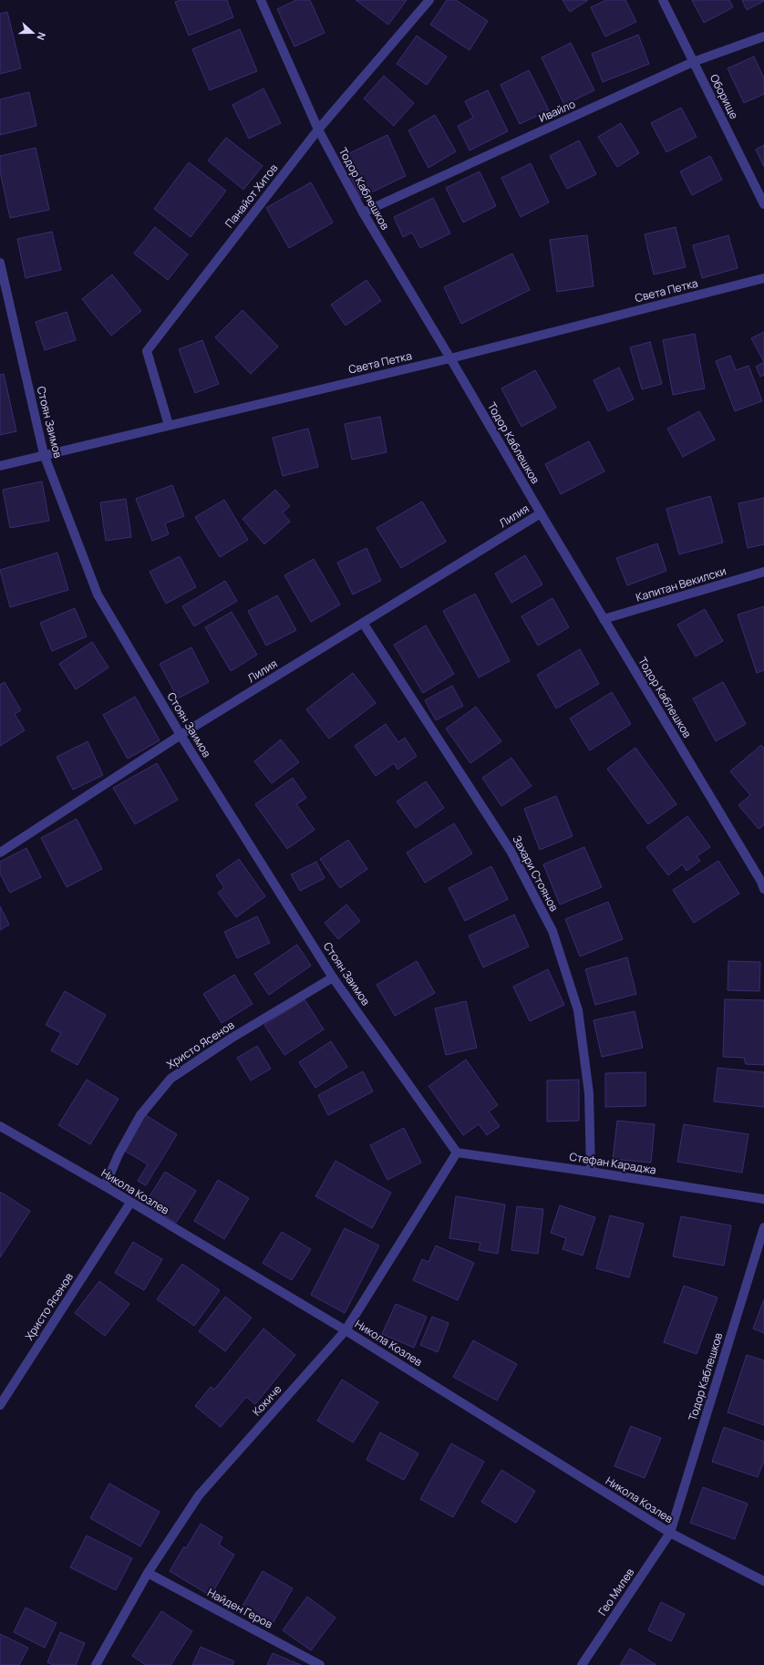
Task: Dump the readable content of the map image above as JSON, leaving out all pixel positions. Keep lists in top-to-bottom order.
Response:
{
  "streets": {
    "street": [
      "Оборище",
      "Ивайло",
      "Тодор Каблешков",
      "Панайот Хитов",
      "Света Петка",
      "Стоян Заимов",
      "Лилия",
      "Капитан Векилски",
      "Захари Стоянов",
      "Христо Ясенов",
      "Стефан Караджа",
      "Никола Козлев",
      "Кокиче",
      "Гео Милев",
      "Найден Геров"
    ]
  },
  "crossings": [
    ["Оборище", "Ивайло"],
    ["Ивайло", "Тодор Каблешков"],
    ["Тодор Каблешков", "Панайот Хитов"],
    ["Тодор Каблешков", "Света Петка"],
    ["Тодор Каблешков", "Лилия"],
    ["Тодор Каблешков", "Капитан Векилски"],
    ["Тодор Каблешков", "Никола Козлев"],
    ["Тодор Каблешков", "Гео Милев"],
    ["Панайот Хитов", "Света Петка"],
    ["Света Петка", "Стоян Заимов"],
    ["Стоян Заимов", "Лилия"],
    ["Стоян Заимов", "Христо Ясенов"],
    ["Стоян Заимов", "Стефан Караджа"],
    ["Стоян Заимов", "Кокиче"],
    ["Лилия", "Захари Стоянов"],
    ["Захари Стоянов", "Стефан Караджа"],
    ["Христо Ясенов", "Никола Козлев"],
    ["Стефан Караджа", "Кокиче"],
    ["Никола Козлев", "Кокиче"],
    ["Никола Козлев", "Гео Милев"],
    ["Кокиче", "Найден Геров"]
  ],
  "north": "right"
}
